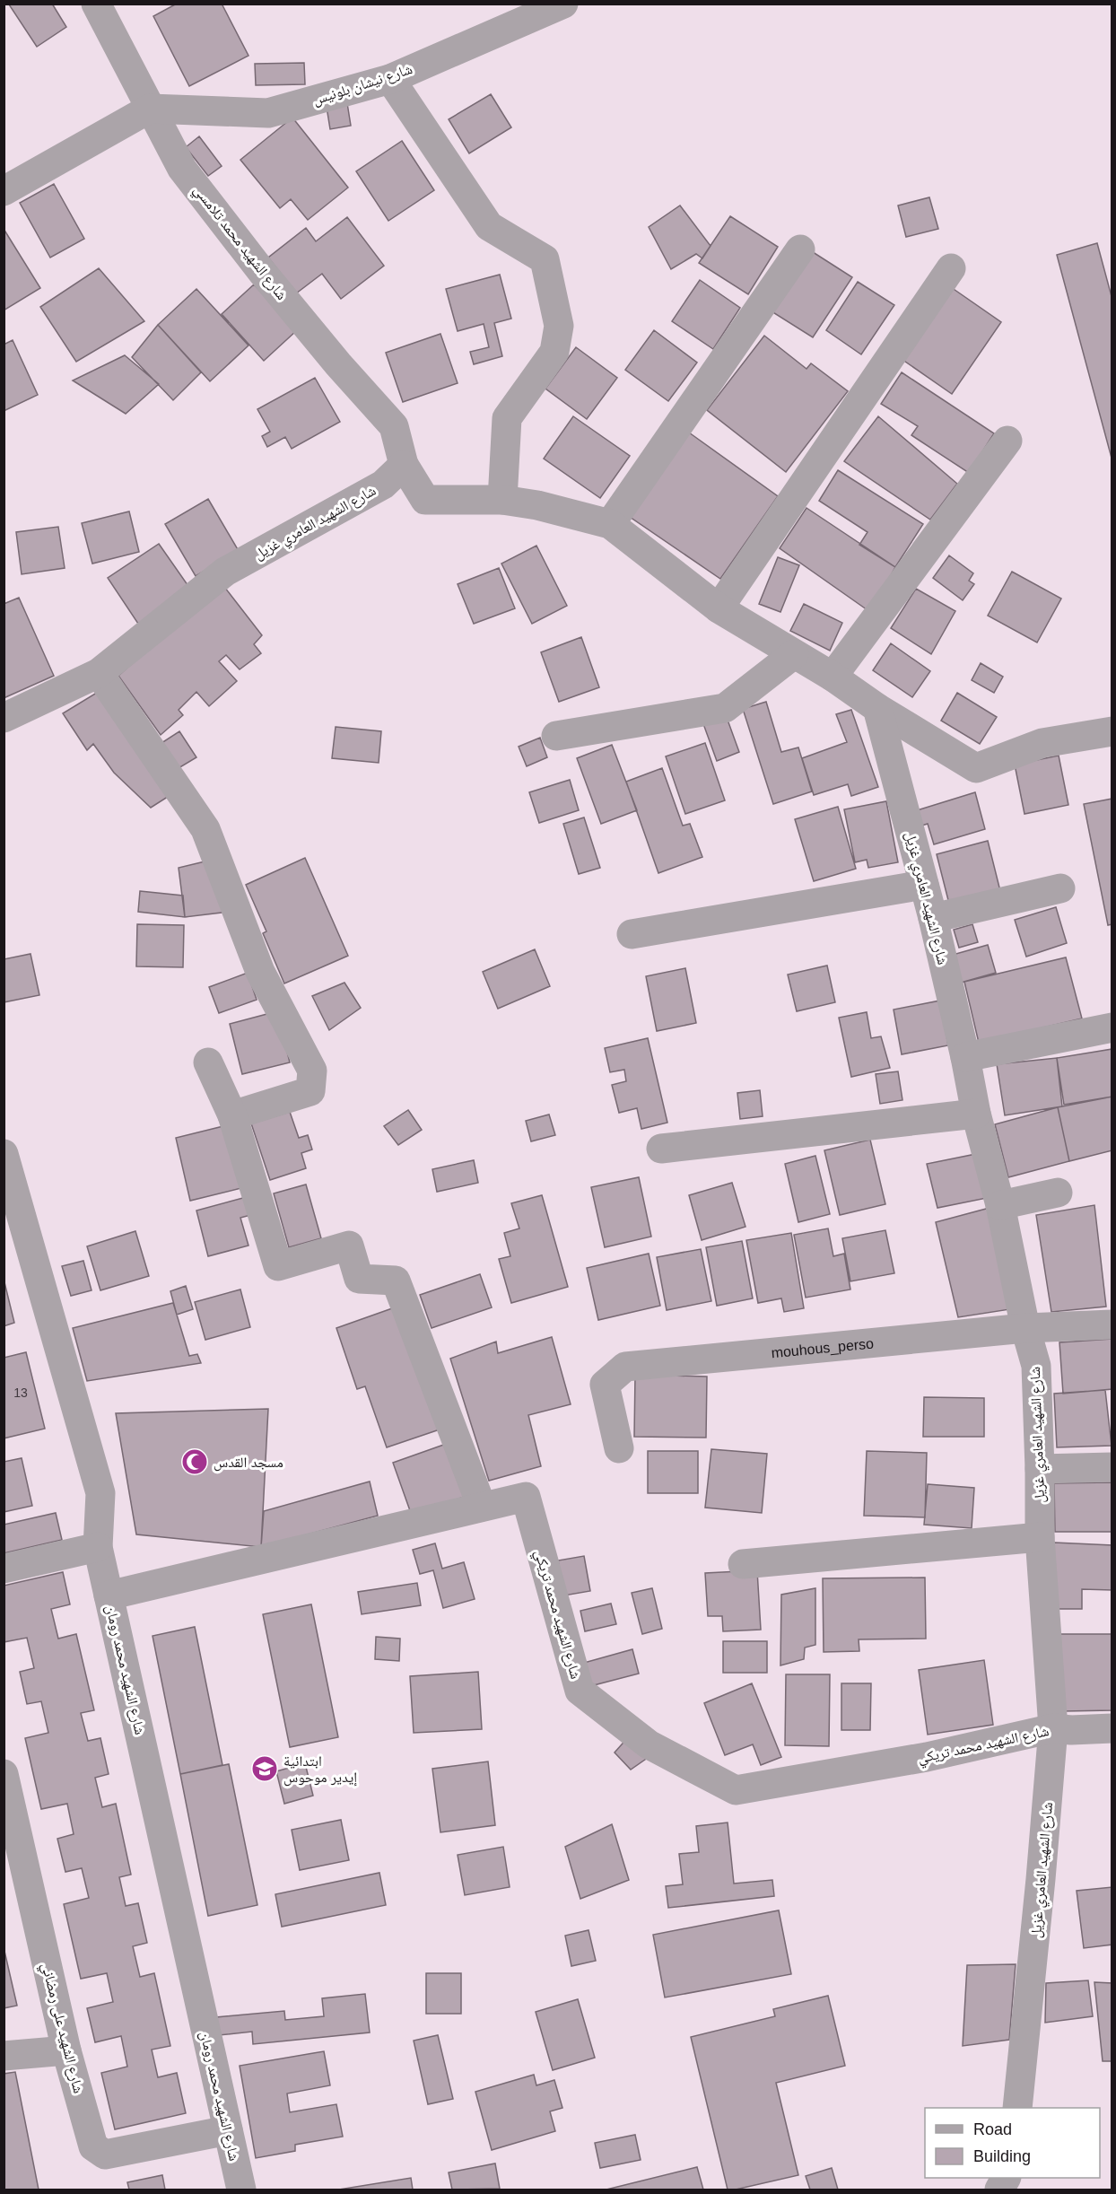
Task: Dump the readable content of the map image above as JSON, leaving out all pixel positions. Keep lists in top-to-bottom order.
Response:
{
  "streets": {
    "street": [
      "شارع نيشان بلونيس",
      "شارع الشهيد محمد تلامسي",
      "شارع الشهيد العامري غزيل",
      "mouhous_perso",
      "شارع الشهيد محمد تريكي",
      "شارع الشهيد محمد رومان",
      "شارع الشهيد على رمضاني"
    ]
  },
  "crossings": [
    ["شارع نيشان بلونيس", "شارع الشهيد محمد تلامسي"],
    ["شارع الشهيد محمد تلامسي", "شارع الشهيد العامري غزيل"],
    ["شارع الشهيد العامري غزيل", "mouhous_perso"],
    ["شارع الشهيد العامري غزيل", "شارع الشهيد محمد تريكي"],
    ["شارع الشهيد محمد تريكي", "شارع الشهيد محمد رومان"],
    ["شارع الشهيد محمد رومان", "شارع الشهيد على رمضاني"]
  ],
  "places": {
    "mosque": ["مسجد القدس"],
    "school or university": ["ابتدائية إيدير موحوس"]
  },
  "house_numbers": ["13"],
  "legend": ["Road", "Building"]
}
